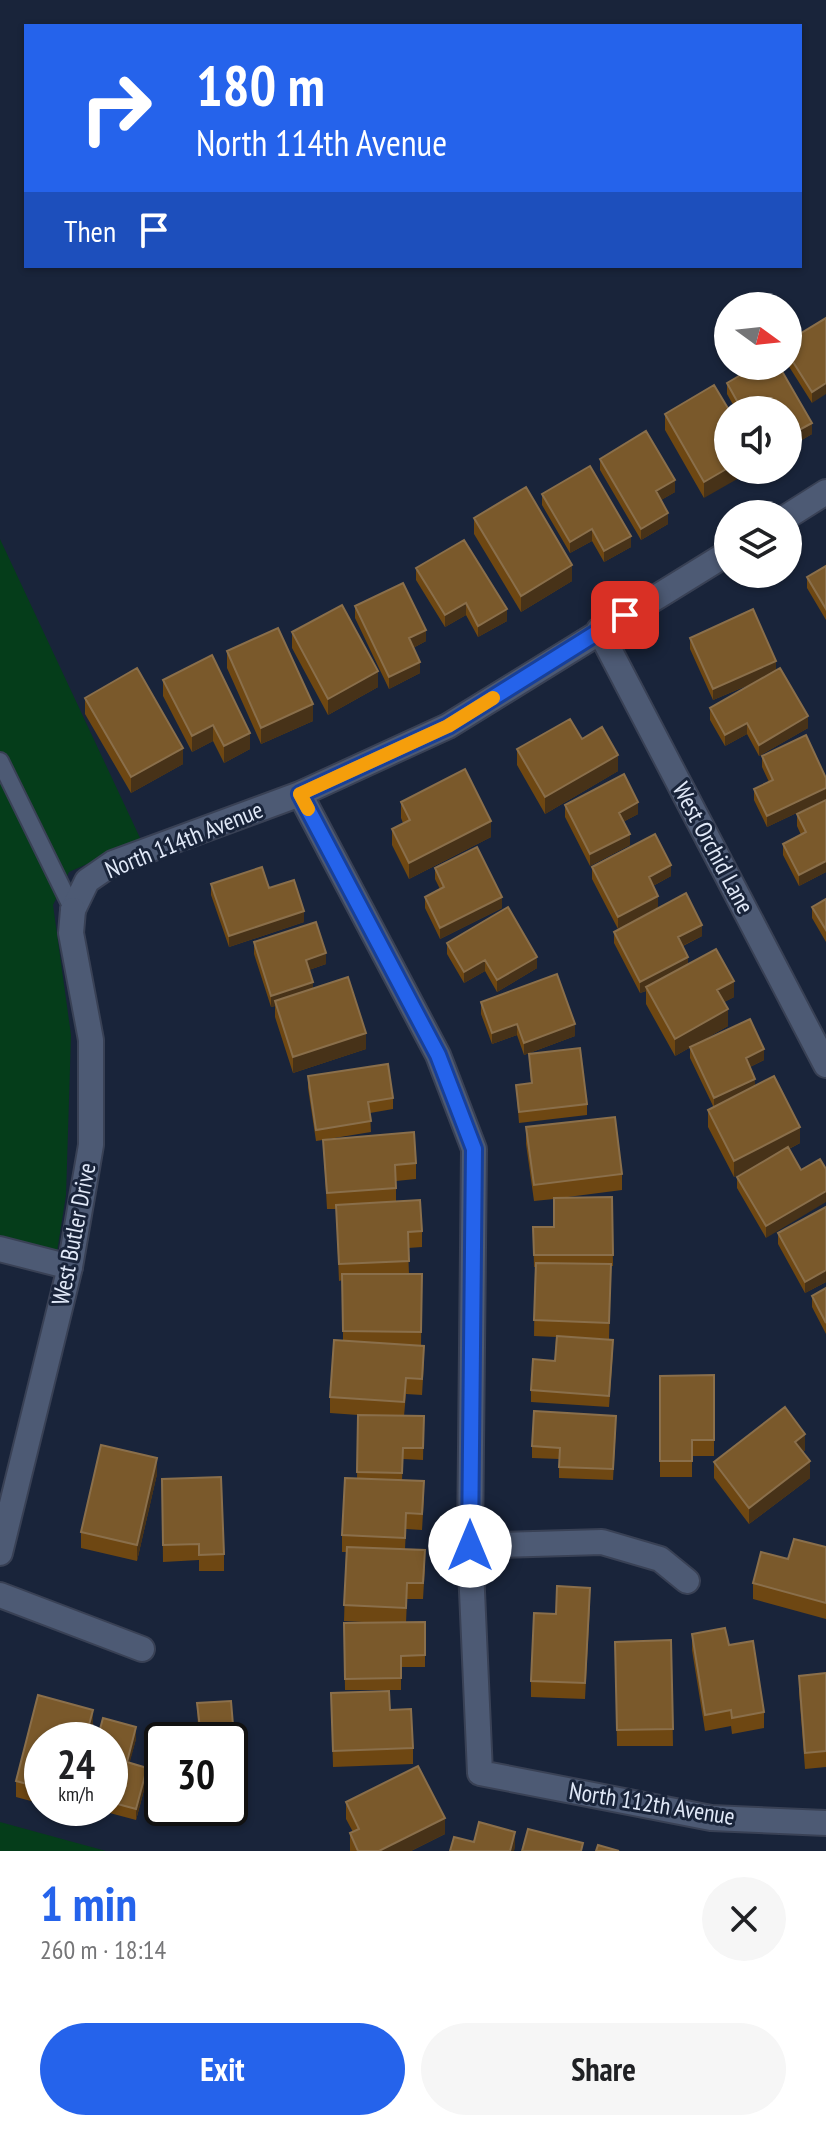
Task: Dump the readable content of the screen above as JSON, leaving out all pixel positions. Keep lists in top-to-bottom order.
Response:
{
  "streets": {
    "street": [
      "North 114th Avenue",
      "West Orchid Lane",
      "West Butler Drive",
      "North 112th Avenue"
    ]
  },
  "crossings": [
    ["North 114th Avenue", "West Orchid Lane"],
    ["North 114th Avenue", "West Butler Drive"]
  ],
  "north": "right",
  "page": {
    "turn": ["180 m", "North 114th Avenue"],
    "then": "Then",
    "speed": "24 km/h",
    "limit": "30",
    "heading": ["1 min", "260 m · 18:14"],
    "buttons": ["Exit", "Share"]
  }
}
